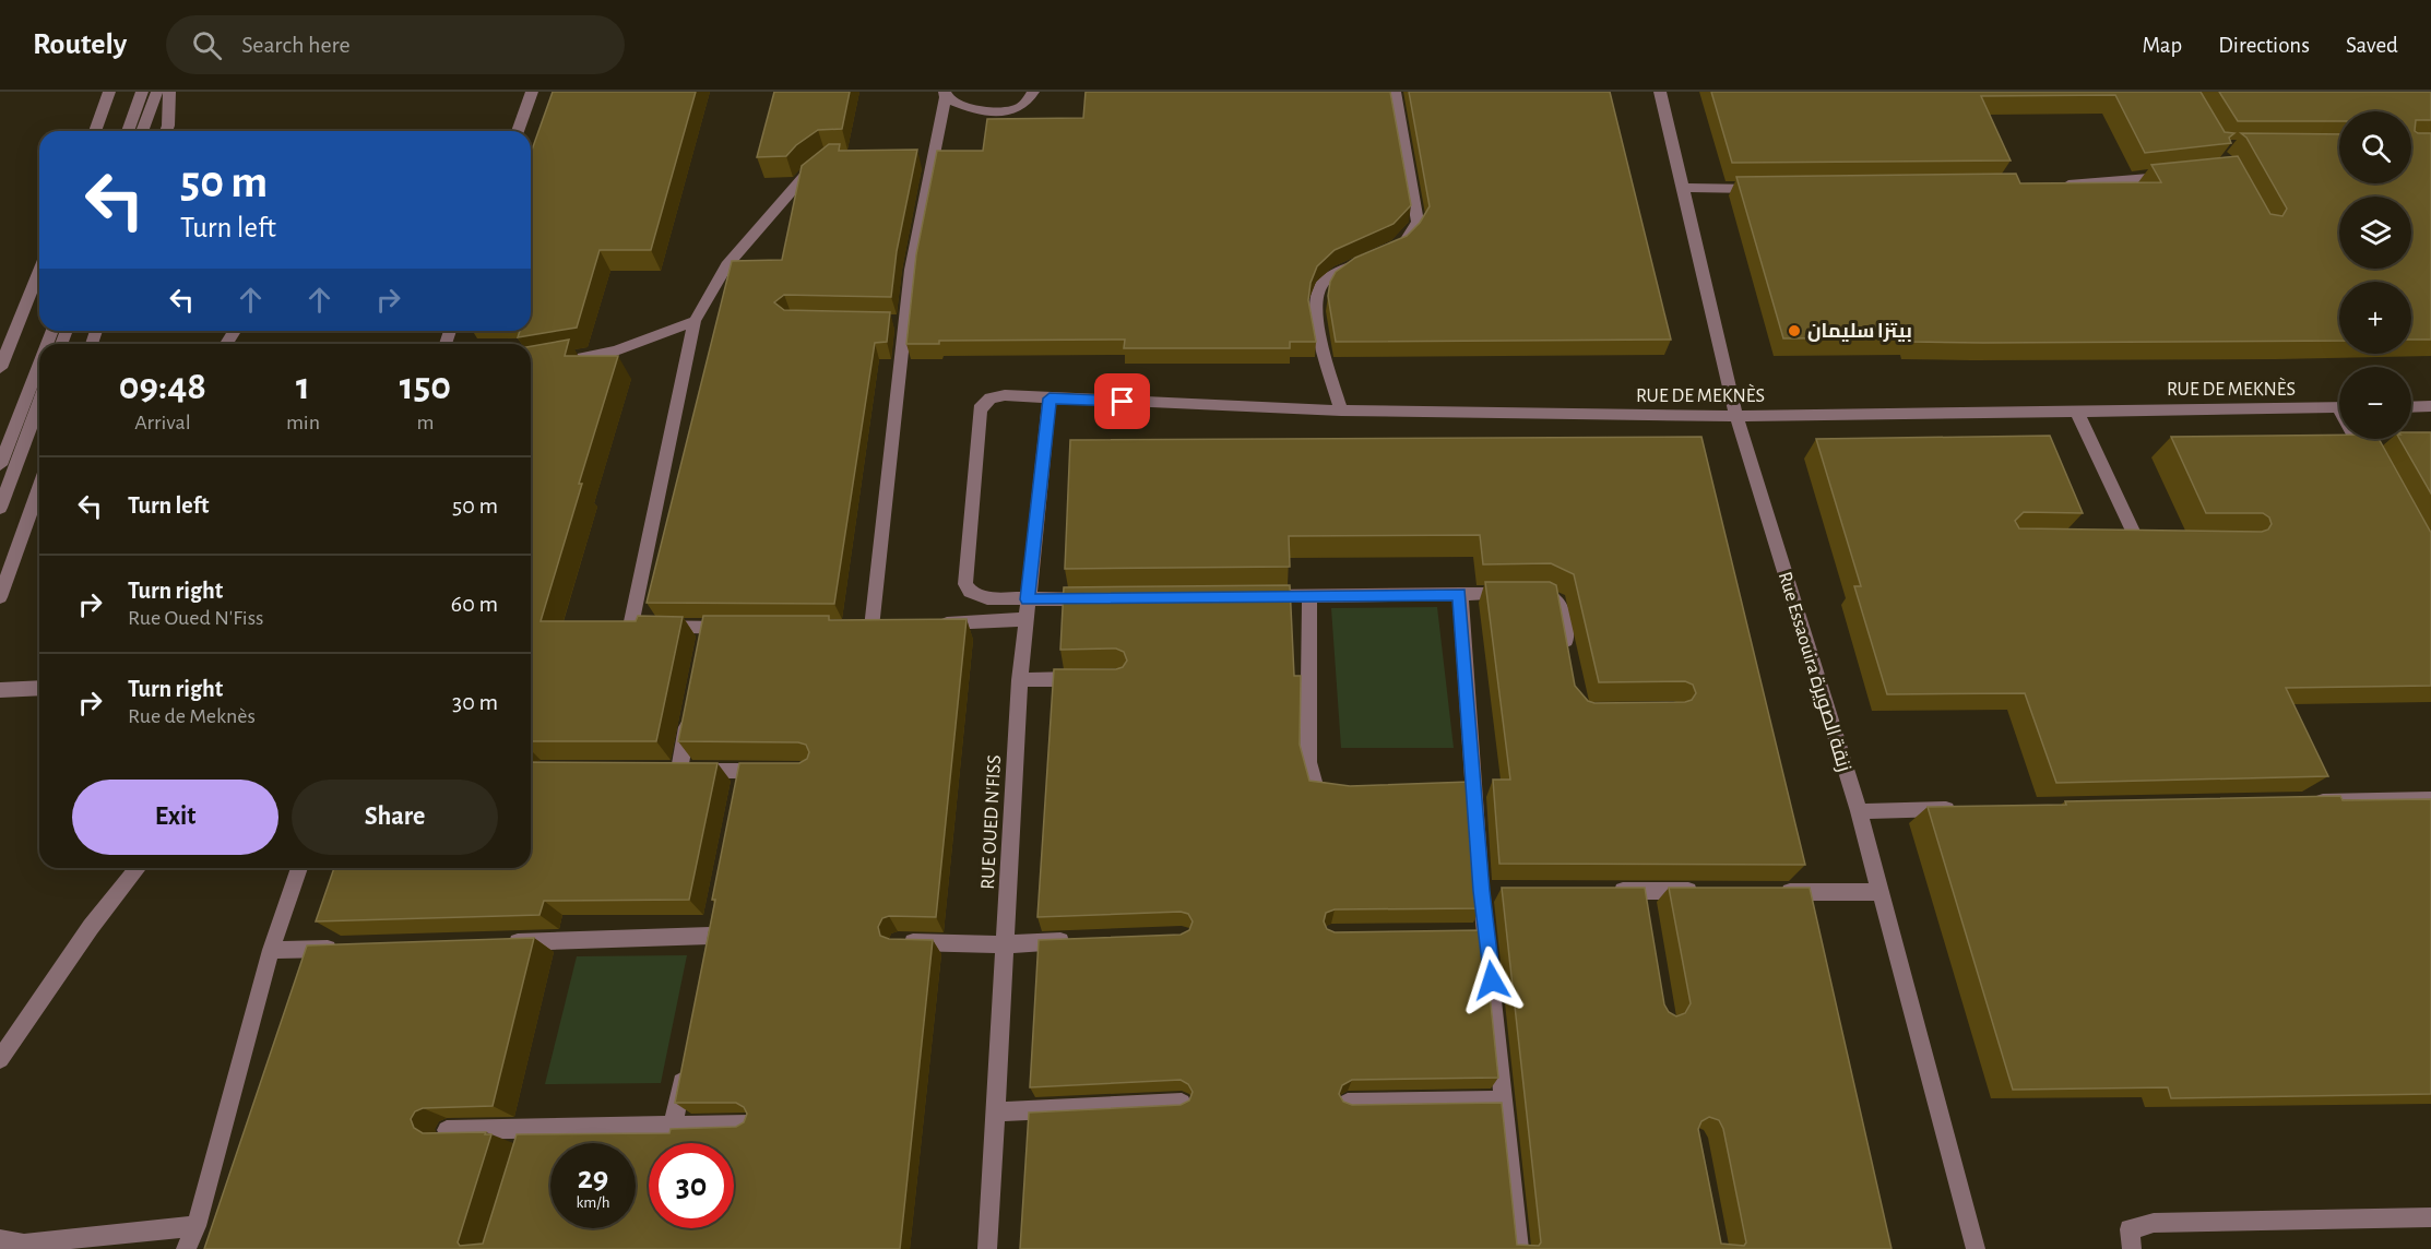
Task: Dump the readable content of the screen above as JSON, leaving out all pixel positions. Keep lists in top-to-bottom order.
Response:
{
  "streets": {
    "street": ["RUE DE MEKNÈS", "Rue Essaouira زنقة الصويرة", "RUE OUED N'FISS"]
  },
  "crossings": [
    ["RUE DE MEKNÈS", "Rue Essaouira زنقة الصويرة"],
    ["RUE DE MEKNÈS", "RUE OUED N'FISS"]
  ],
  "places": ["بيتزا سليمان"],
  "page": {
    "header": "Routely",
    "search": "Search here",
    "nav": ["Map", "Directions", "Saved"],
    "map_buttons": ["+", "−"],
    "turn": ["50 m", "Turn left"],
    "eta": [
      "09:48",
      "Arrival",
      "1",
      "min",
      "150",
      "m"
    ],
    "list": [
      {
        "name": "Turn left",
        "value": "50 m"
      },
      {
        "name": "Turn right",
        "note": "Rue Oued N'Fiss",
        "value": "60 m"
      },
      {
        "name": "Turn right",
        "note": "Rue de Meknès",
        "value": "30 m"
      }
    ],
    "buttons": ["Exit", "Share"],
    "speed": "29 km/h",
    "limit": "30"
  }
}
